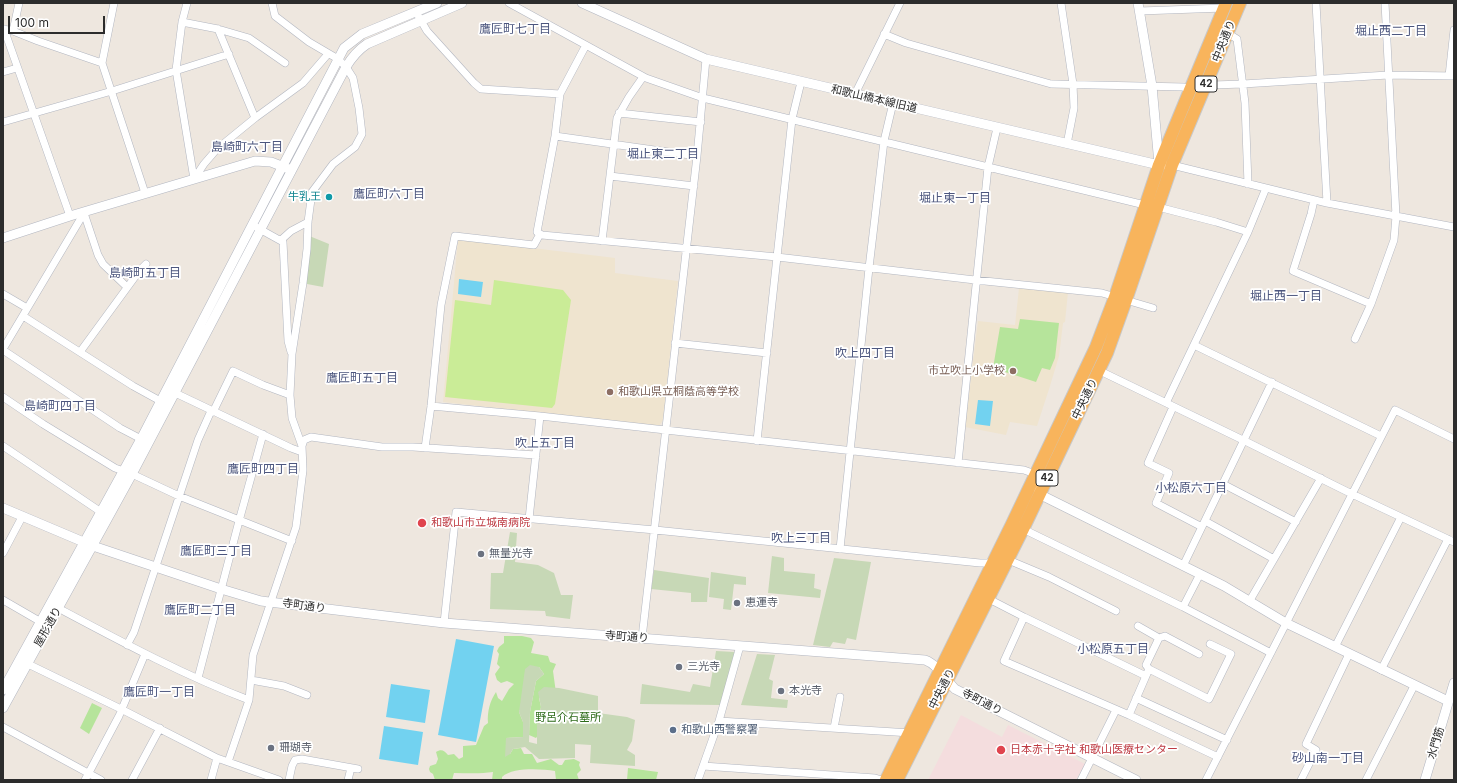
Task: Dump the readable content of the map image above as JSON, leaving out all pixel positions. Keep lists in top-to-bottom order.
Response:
{
  "streets": {
    "highway": ["中央通り", "42"],
    "street": [
      "和歌山橋本線旧道",
      "寺町通り",
      "屋形通り",
      "水門筋"
    ]
  },
  "crossings": [
    ["中央通り", "和歌山橋本線旧道"],
    ["中央通り", "寺町通り"],
    ["寺町通り", "屋形通り"]
  ],
  "districts": [
    "鷹匠町七丁目",
    "堀止西二丁目",
    "島崎町六丁目",
    "堀止東二丁目",
    "鷹匠町六丁目",
    "堀止東一丁目",
    "島崎町五丁目",
    "堀止西一丁目",
    "吹上四丁目",
    "鷹匠町五丁目",
    "島崎町四丁目",
    "吹上五丁目",
    "鷹匠町四丁目",
    "小松原六丁目",
    "吹上三丁目",
    "鷹匠町三丁目",
    "鷹匠町二丁目",
    "小松原五丁目",
    "鷹匠町一丁目",
    "砂山南一丁目"
  ],
  "parks": ["野呂介石墓所"],
  "places": [
    "牛乳王",
    "市立吹上小学校",
    "和歌山県立桐蔭高等学校",
    "和歌山市立城南病院",
    "無量光寺",
    "恵運寺",
    "三光寺",
    "本光寺",
    "和歌山西警察署",
    "珊瑚寺",
    "日本赤十字社 和歌山医療センター"
  ],
  "scale_bar": "100 m"
}
